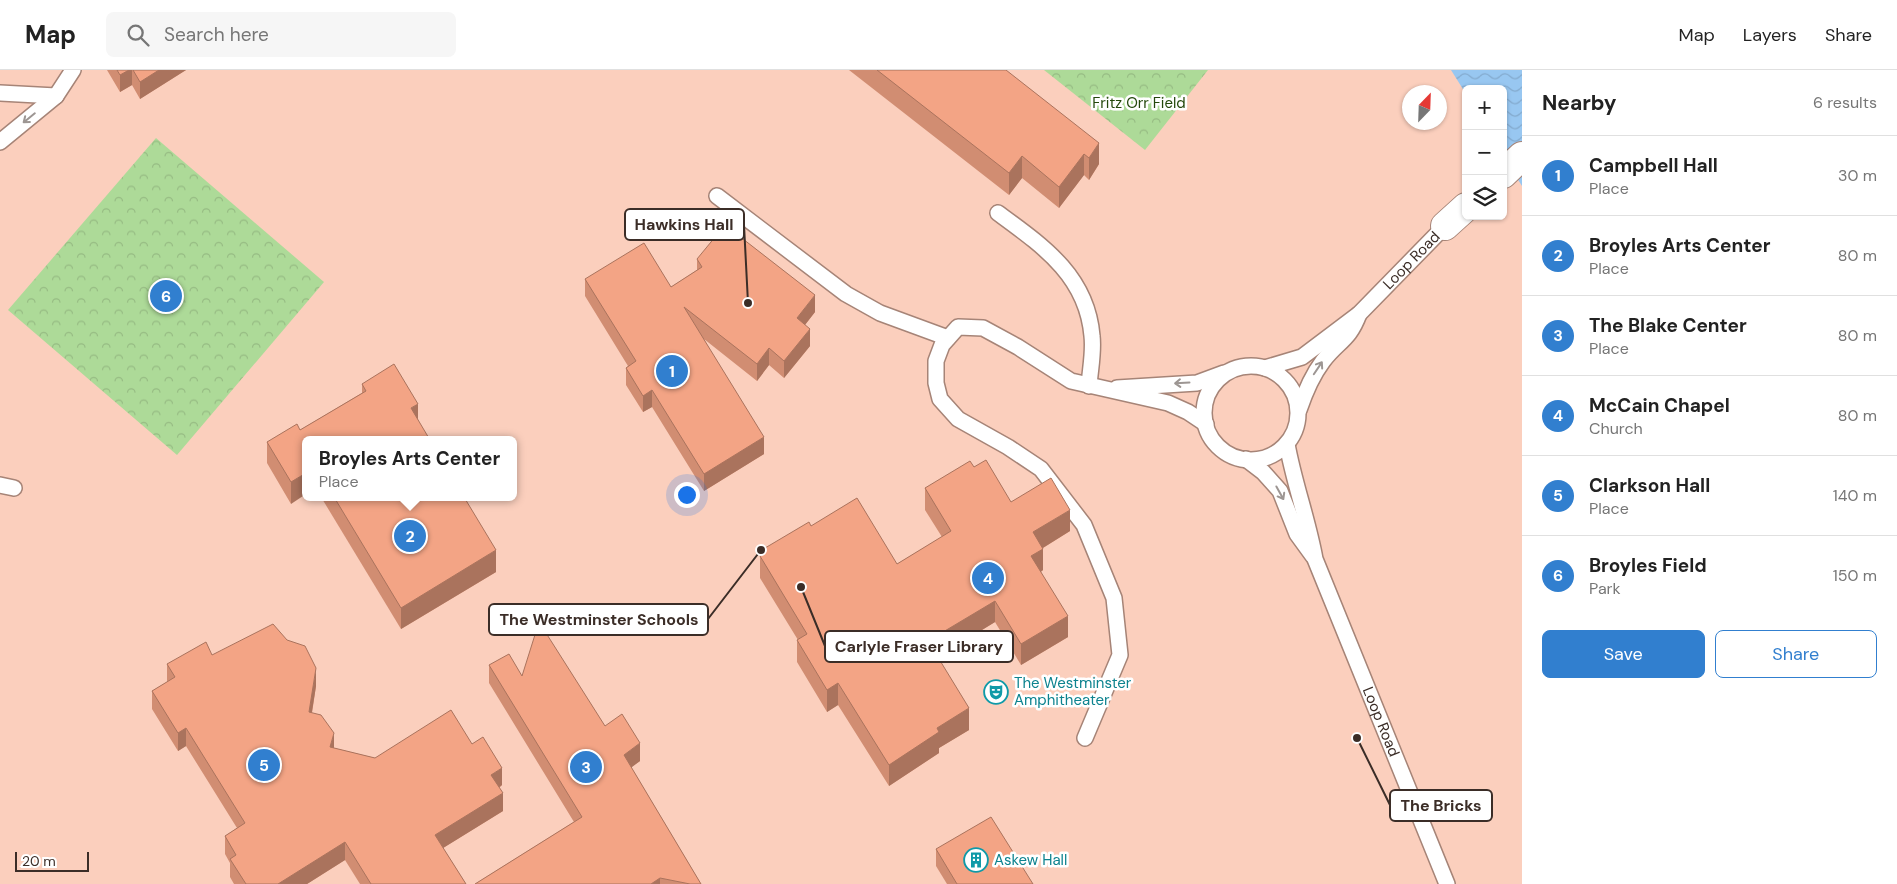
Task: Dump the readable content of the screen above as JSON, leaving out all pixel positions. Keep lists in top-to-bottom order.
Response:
{
  "streets": {
    "street": ["Loop Road"]
  },
  "parks": ["Fritz Orr Field"],
  "places": {
    "other": [
      "Hawkins Hall",
      "The Westminster Schools",
      "Carlyle Fraser Library",
      "The Bricks"
    ],
    "theatre": ["The Westminster Amphitheater"],
    "building": ["Askew Hall"]
  },
  "scale_bar": "20 m",
  "north": "top right",
  "page": {
    "header": "Map",
    "search": "Search here",
    "nav": ["Map", "Layers", "Share"],
    "heading": ["Nearby", "6 results"],
    "map_buttons": ["+", "−"],
    "list": [
      {
        "mark": "1",
        "name": "Campbell Hall",
        "note": "Place",
        "value": "30 m"
      },
      {
        "mark": "2",
        "name": "Broyles Arts Center",
        "note": "Place",
        "value": "80 m"
      },
      {
        "mark": "3",
        "name": "The Blake Center",
        "note": "Place",
        "value": "80 m"
      },
      {
        "mark": "4",
        "name": "McCain Chapel",
        "note": "Church",
        "value": "80 m"
      },
      {
        "mark": "5",
        "name": "Clarkson Hall",
        "note": "Place",
        "value": "140 m"
      },
      {
        "mark": "6",
        "name": "Broyles Field",
        "note": "Park",
        "value": "150 m"
      }
    ],
    "pins": [
      "6",
      "1",
      "2",
      "4",
      "5",
      "3"
    ],
    "popup": ["Broyles Arts Center", "Place"],
    "buttons": ["Save", "Share"],
    "scale": "20 m"
  }
}
